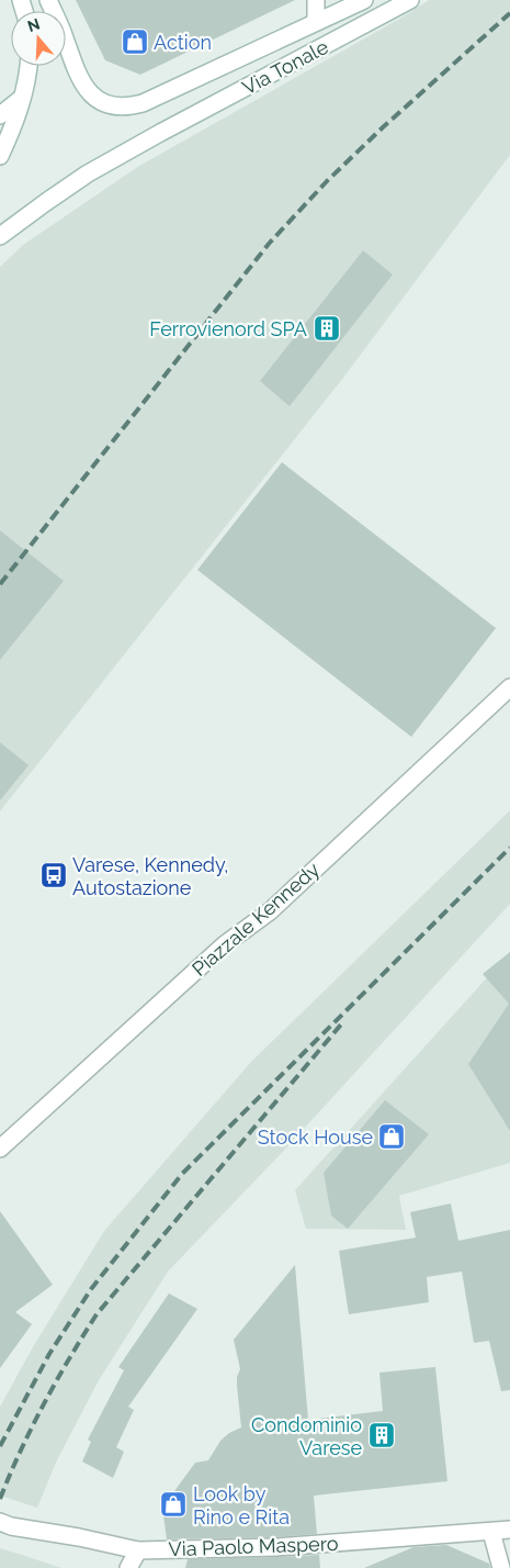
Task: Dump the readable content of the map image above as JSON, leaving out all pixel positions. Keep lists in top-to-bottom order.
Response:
{
  "streets": {
    "street": ["Via Tonale", "Piazzale Kennedy", "Via Paolo Maspero"]
  },
  "places": {
    "shop": ["Action", "Stock House", "Look by Rino e Rita"],
    "building": ["Ferrovienord SPA", "Condominio Varese"],
    "bus stop": ["Varese, Kennedy, Autostazione"]
  },
  "north": "top"
}
